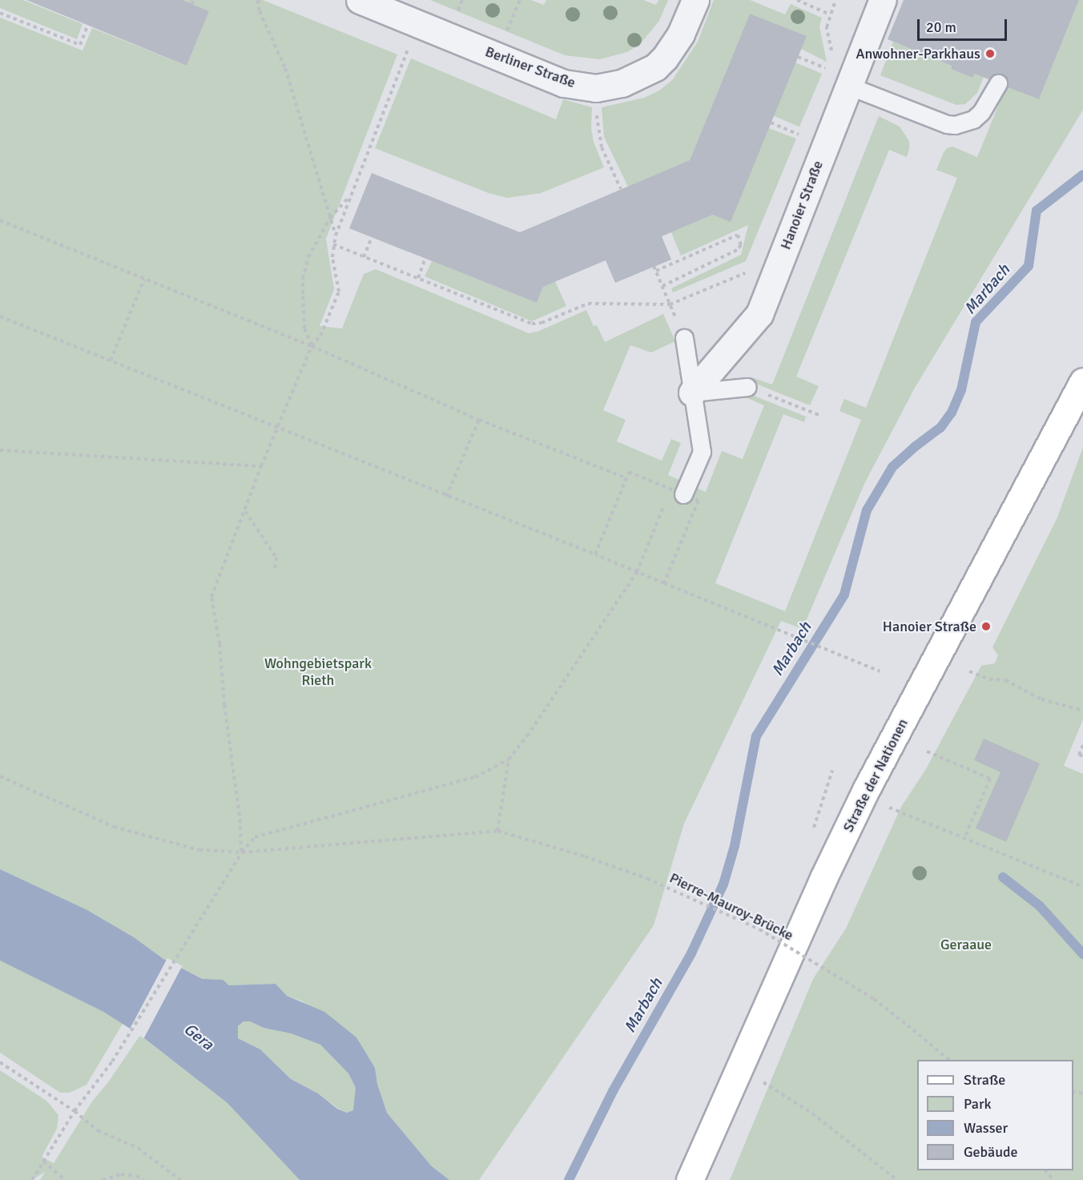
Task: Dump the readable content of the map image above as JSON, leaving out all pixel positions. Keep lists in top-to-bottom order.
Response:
{
  "streets": {
    "main road": ["Straße der Nationen"],
    "street": ["Berliner Straße", "Hanoier Straße"],
    "path": ["Pierre-Mauroy-Brücke"]
  },
  "water": ["Marbach", "Gera"],
  "parks": ["Wohngebietspark Rieth", "Geraaue"],
  "places": ["Anwohner-Parkhaus", "Hanoier Straße"],
  "legend": [
    "Straße",
    "Park",
    "Wasser",
    "Gebäude"
  ],
  "scale_bar": "20 m"
}
